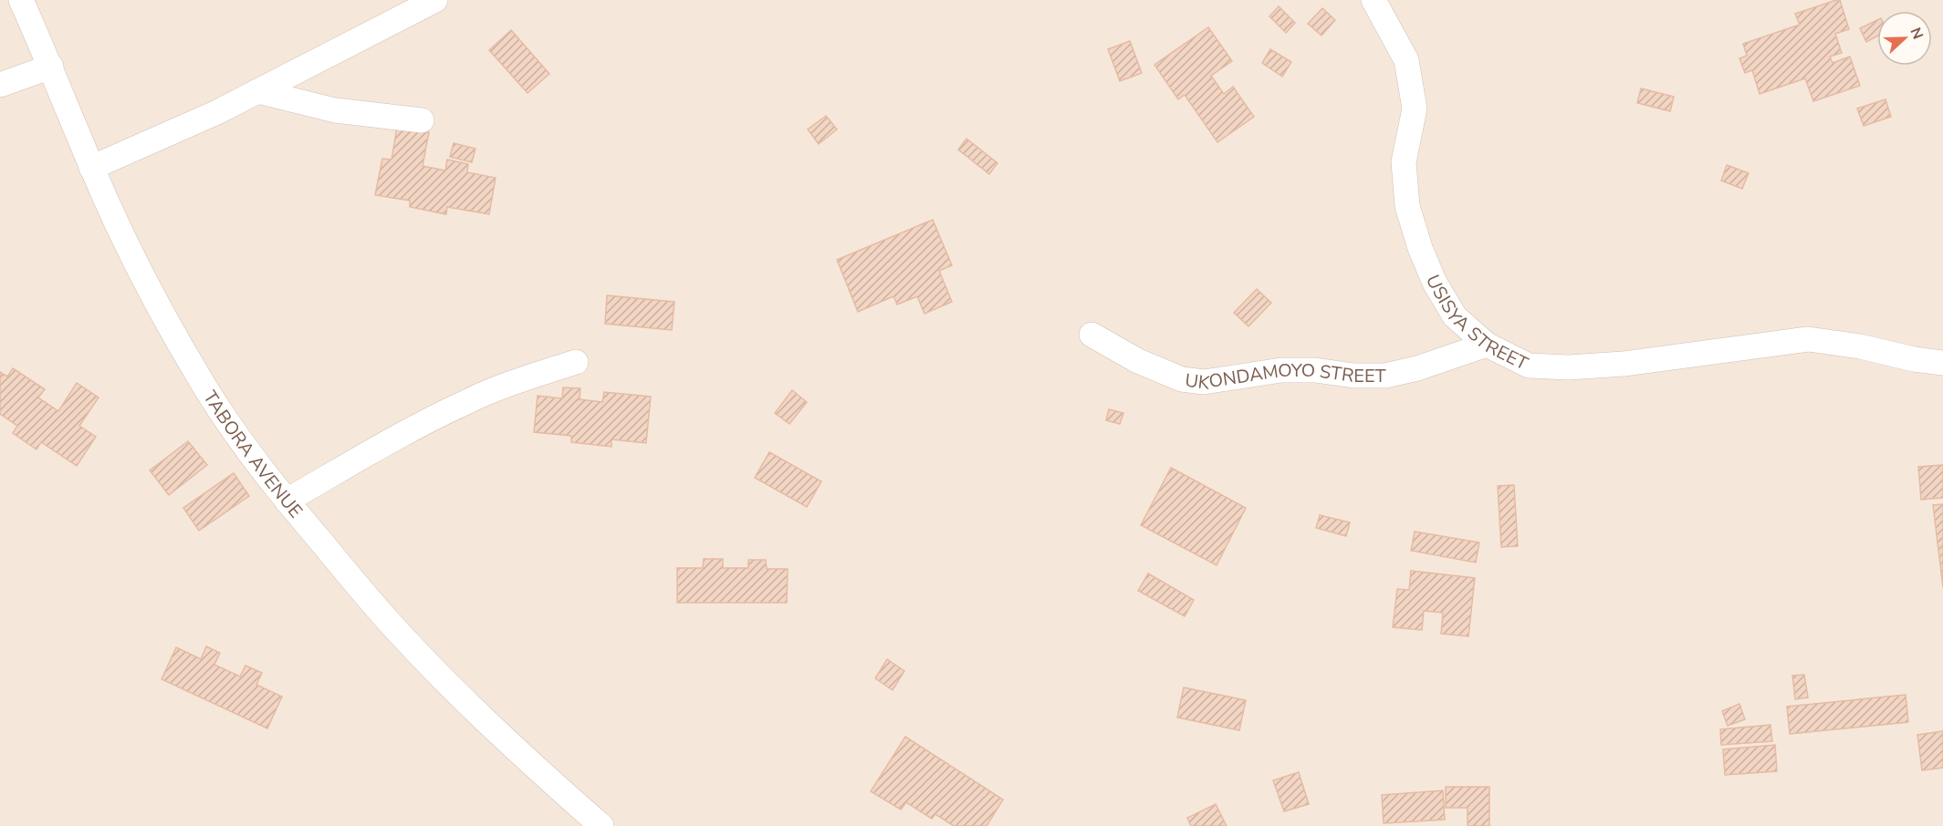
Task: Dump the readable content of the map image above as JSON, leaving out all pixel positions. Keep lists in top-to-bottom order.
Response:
{
  "streets": {
    "street": ["USISYA STREET", "UKONDAMOYO STREET", "TABORA AVENUE"]
  },
  "crossings": [
    ["USISYA STREET", "UKONDAMOYO STREET"]
  ],
  "north": "right"
}
